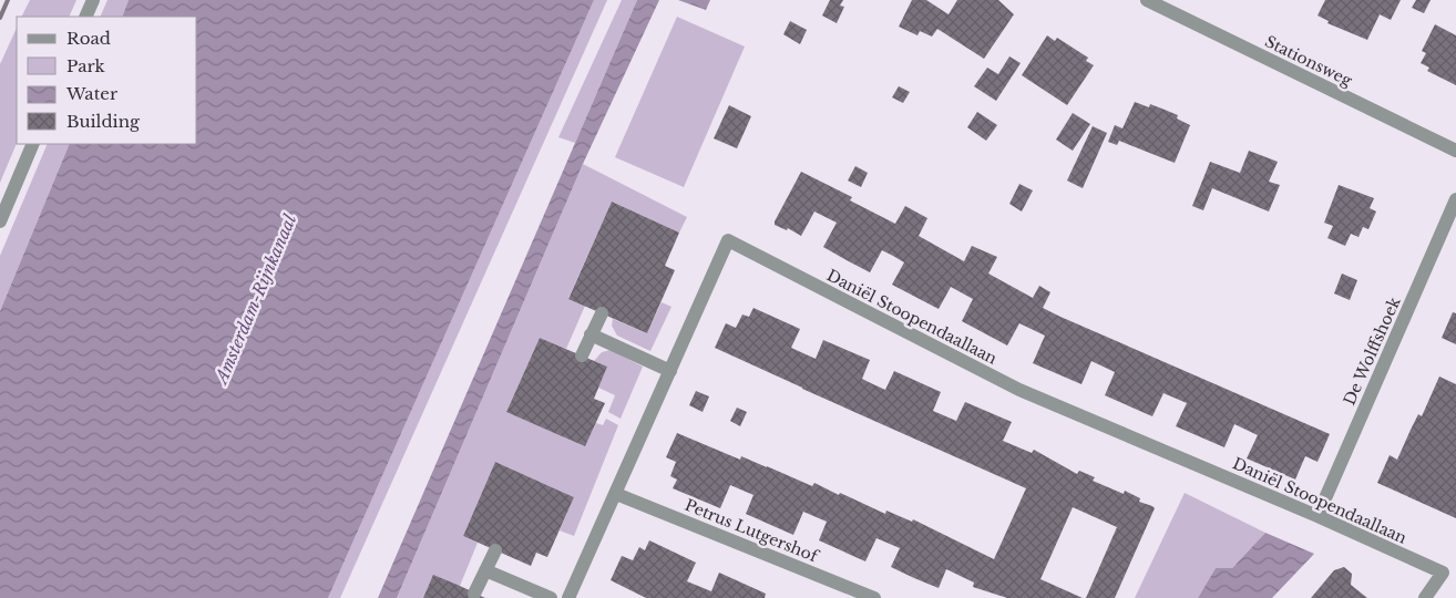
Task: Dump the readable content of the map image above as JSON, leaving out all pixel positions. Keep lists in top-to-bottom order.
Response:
{
  "streets": {
    "street": [
      "Stationsweg",
      "Daniël Stoopendaallaan",
      "De Wolffshoek",
      "Petrus Lutgershof"
    ]
  },
  "crossings": [
    ["Daniël Stoopendaallaan", "De Wolffshoek"],
    ["Daniël Stoopendaallaan", "Petrus Lutgershof"]
  ],
  "water": ["Amsterdam-Rijnkanaal"],
  "legend": [
    "Road",
    "Park",
    "Water",
    "Building"
  ]
}
